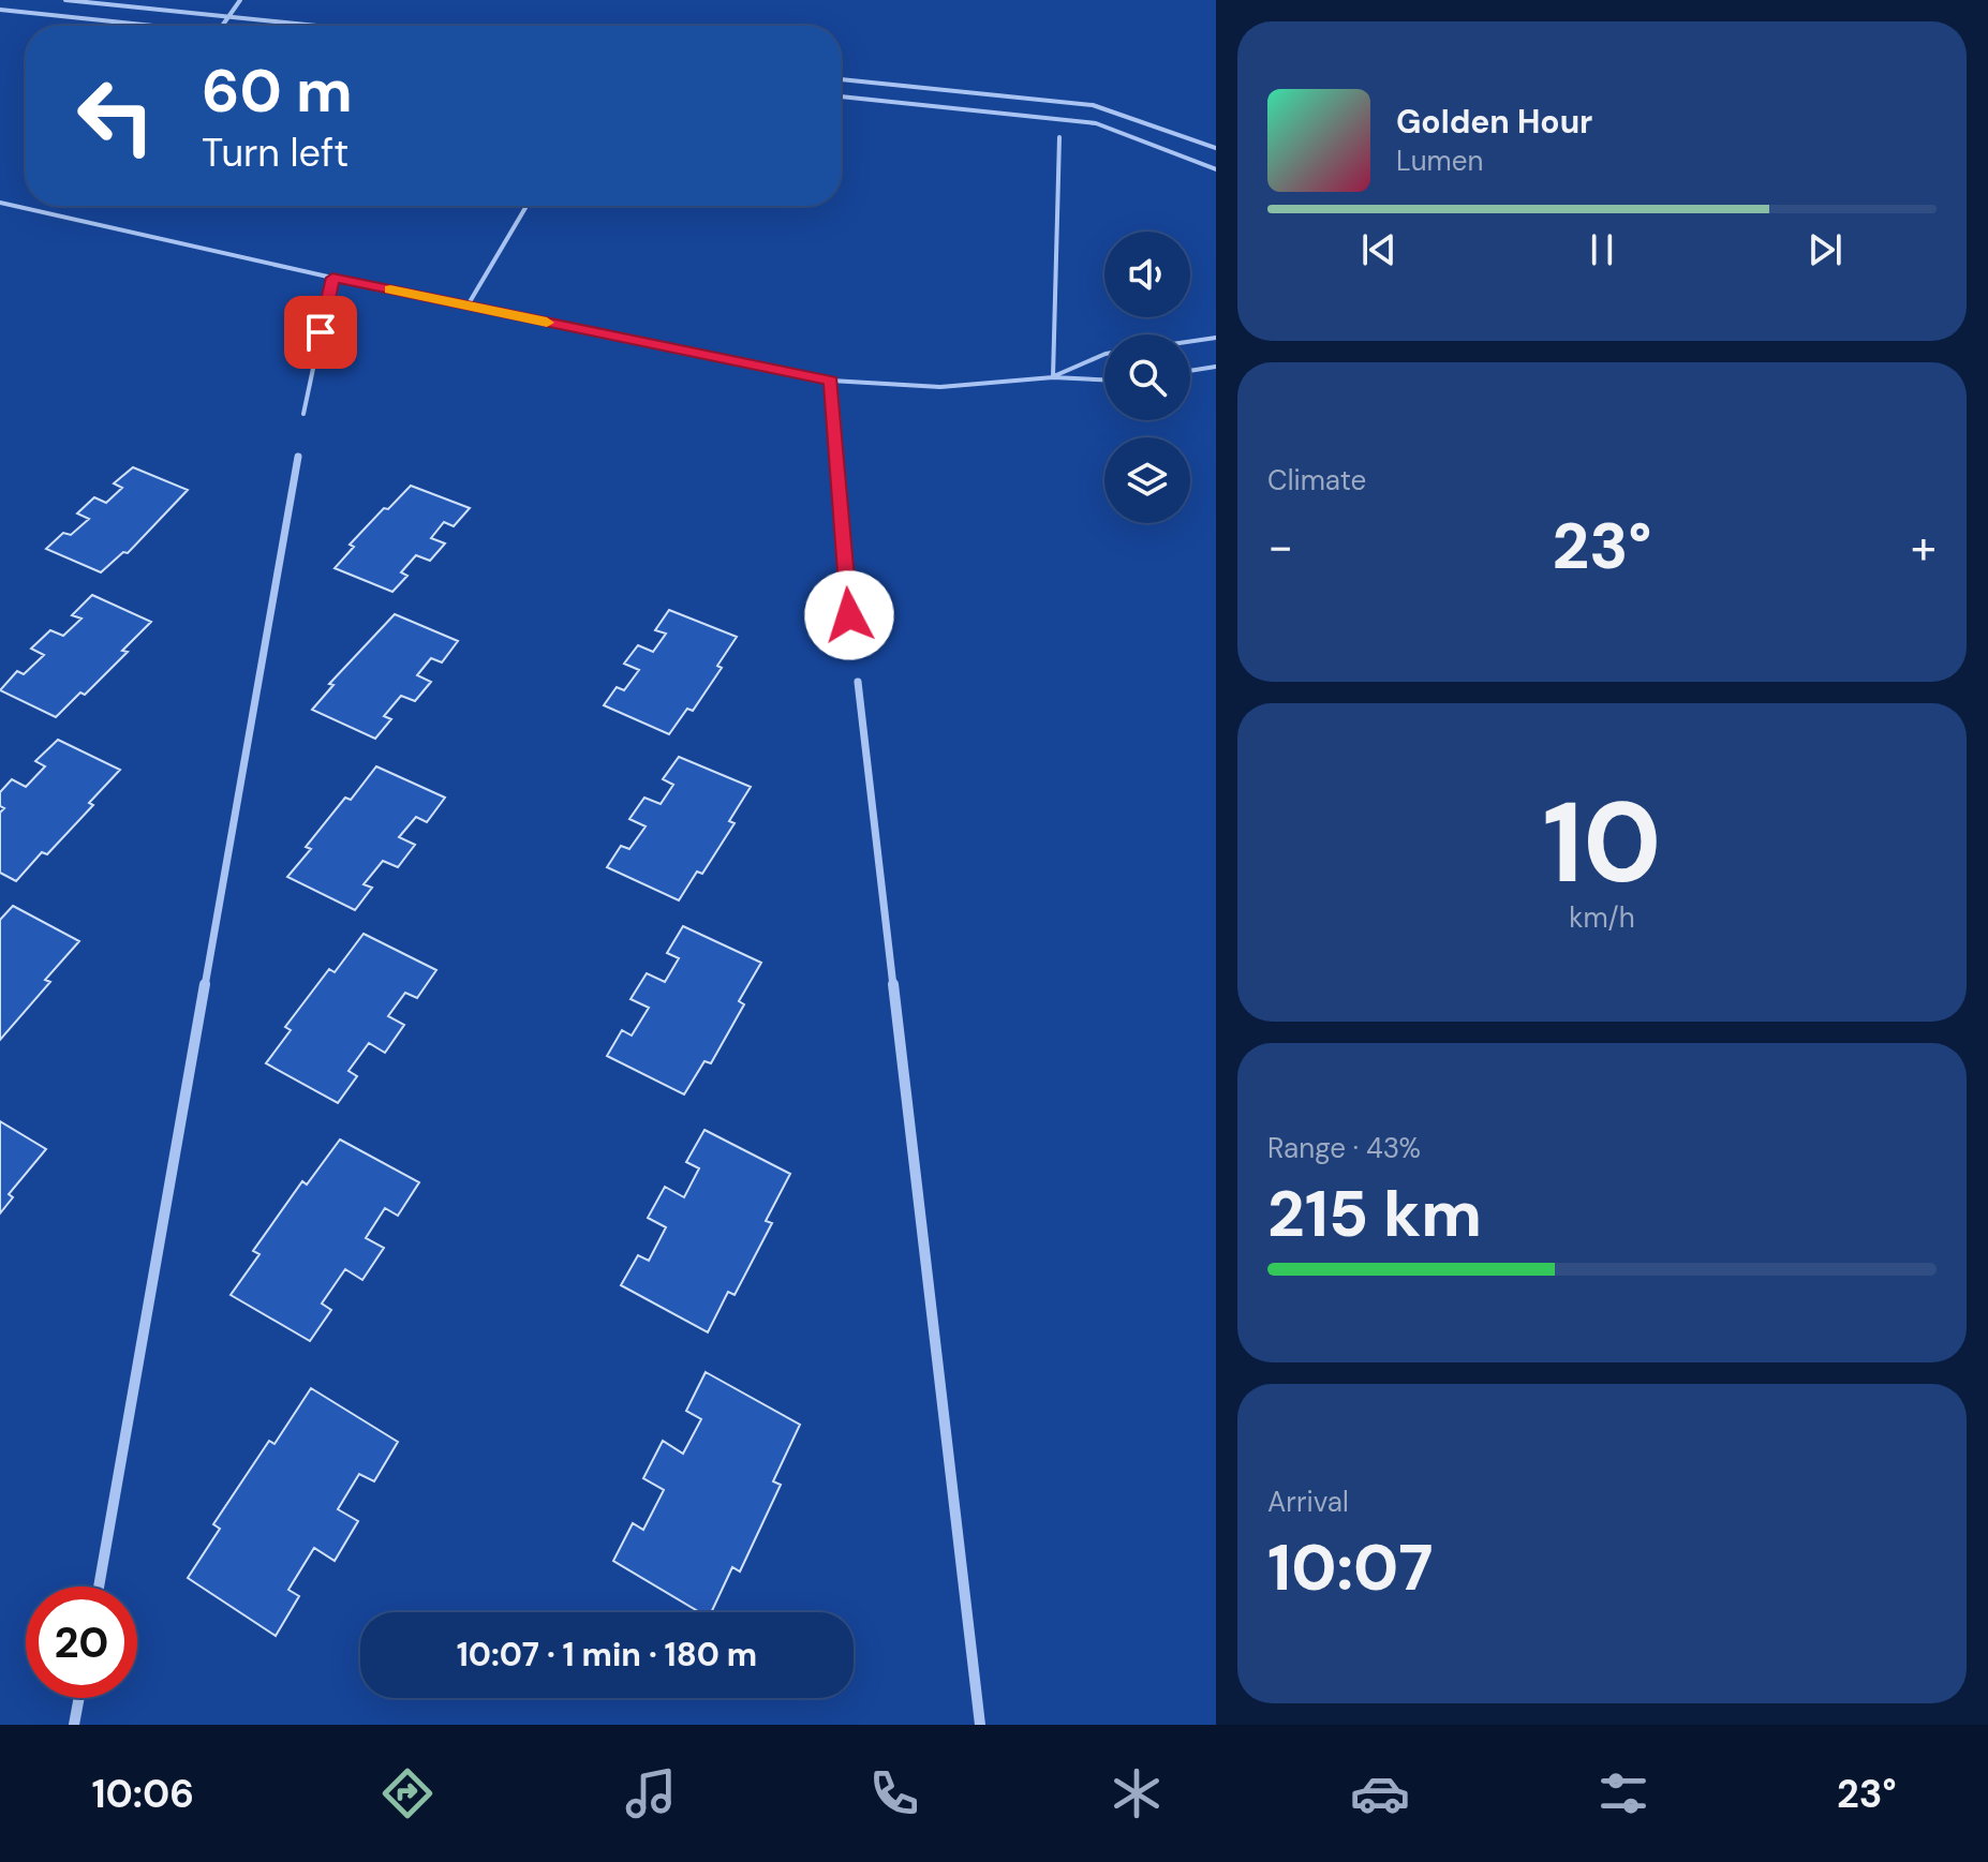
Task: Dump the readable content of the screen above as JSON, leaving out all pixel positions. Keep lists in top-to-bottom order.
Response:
{
  "page": {
    "turn": ["60 m", "Turn left"],
    "song": ["Golden Hour", "Lumen"],
    "tile": [
      "Climate",
      ["10", "km/h"],
      ["Range · 43%", "215 km"],
      ["Arrival", "10:07"]
    ],
    "heat": ["−", "23°", "+"],
    "limit": "20",
    "trip": "10:07 · 1 min · 180 m",
    "tabs": ["10:06", "23°"]
  }
}
